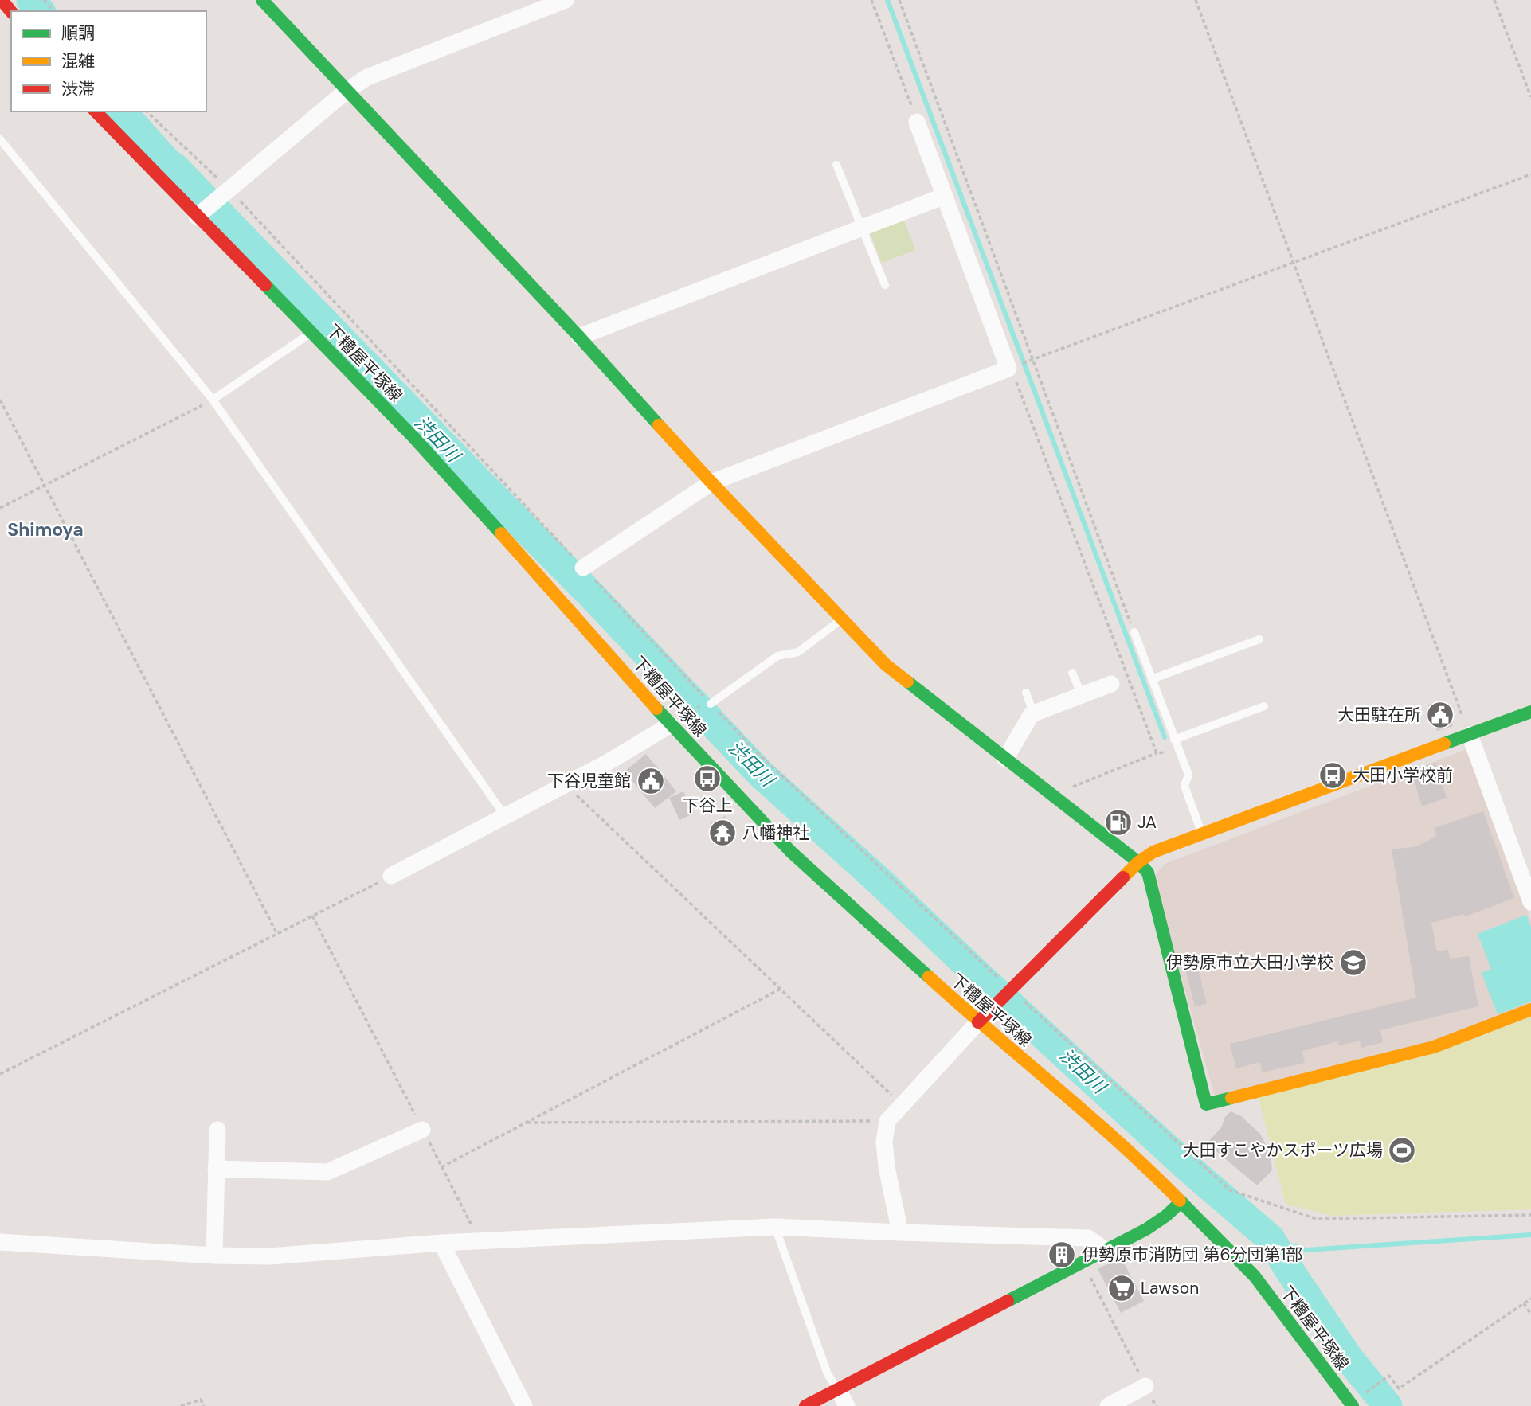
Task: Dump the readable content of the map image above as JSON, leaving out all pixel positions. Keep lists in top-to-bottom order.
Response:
{
  "streets": {
    "street": ["下糟屋平塚線"]
  },
  "districts": ["Shimoya"],
  "water": ["渋田川"],
  "places": {
    "public building": ["大田駐在所", "下谷児童館"],
    "bus stop": ["大田小学校前", "下谷上"],
    "fuel station": ["JA"],
    "temple": ["八幡神社"],
    "school or university": ["伊勢原市立大田小学校"],
    "sports": ["大田すこやかスポーツ広場"],
    "building": ["伊勢原市消防団 第6分団第1部"],
    "supermarket": ["Lawson"]
  },
  "legend": ["順調", "混雑", "渋滞"]
}
